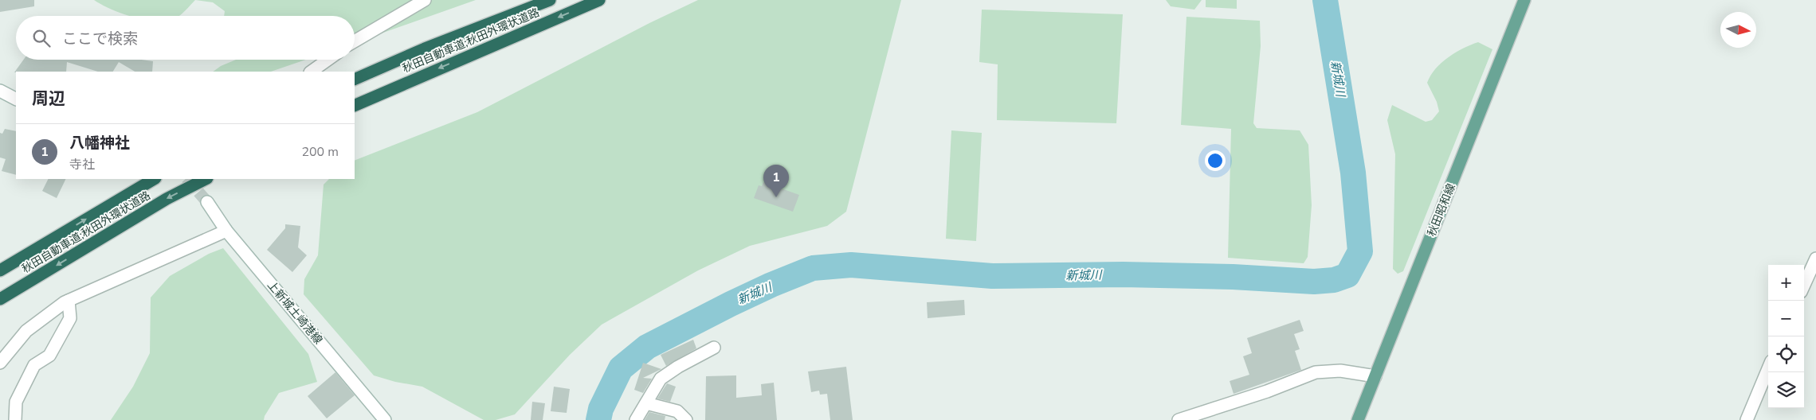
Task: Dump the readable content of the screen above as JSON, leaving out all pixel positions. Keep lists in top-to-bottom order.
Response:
{
  "streets": {
    "highway": ["秋田自動車道;秋田外環状道路"],
    "main road": ["秋田昭和線"],
    "street": ["上新城土崎港線"]
  },
  "water": ["新城川"],
  "north": "right",
  "page": {
    "search": "ここで検索",
    "heading": "周辺",
    "list": [
      {
        "mark": "1",
        "name": "八幡神社",
        "note": "寺社",
        "value": "200 m"
      }
    ],
    "pins": "1",
    "map_buttons": ["+", "−"]
  }
}
